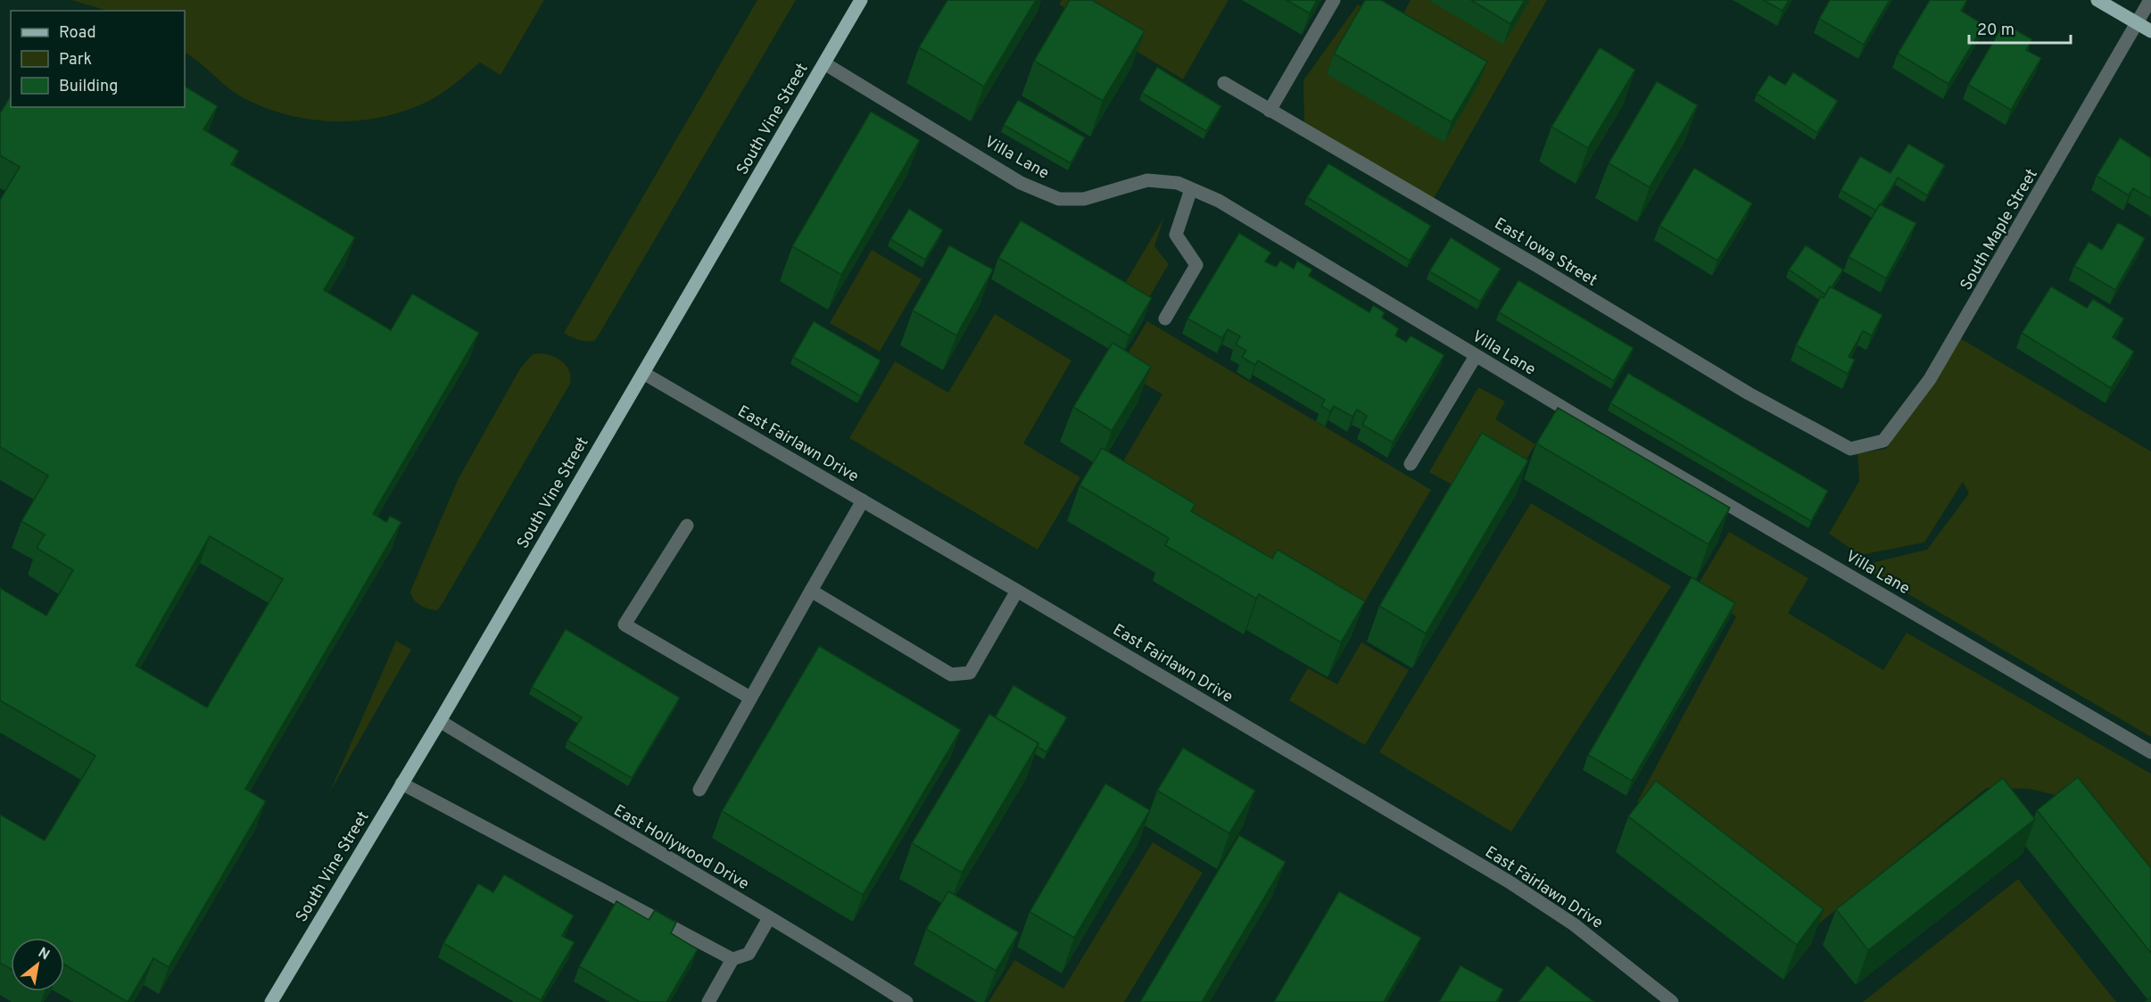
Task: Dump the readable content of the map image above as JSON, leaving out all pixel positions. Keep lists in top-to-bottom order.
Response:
{
  "streets": {
    "main road": ["South Vine Street"],
    "street": [
      "Villa Lane",
      "South Maple Street",
      "East Iowa Street",
      "East Fairlawn Drive",
      "East Hollywood Drive"
    ]
  },
  "crossings": [
    ["South Vine Street", "Villa Lane"],
    ["South Vine Street", "East Fairlawn Drive"],
    ["South Vine Street", "East Hollywood Drive"],
    ["South Maple Street", "East Iowa Street"]
  ],
  "legend": ["Road", "Park", "Building"],
  "scale_bar": "20 m",
  "north": "top right"
}
